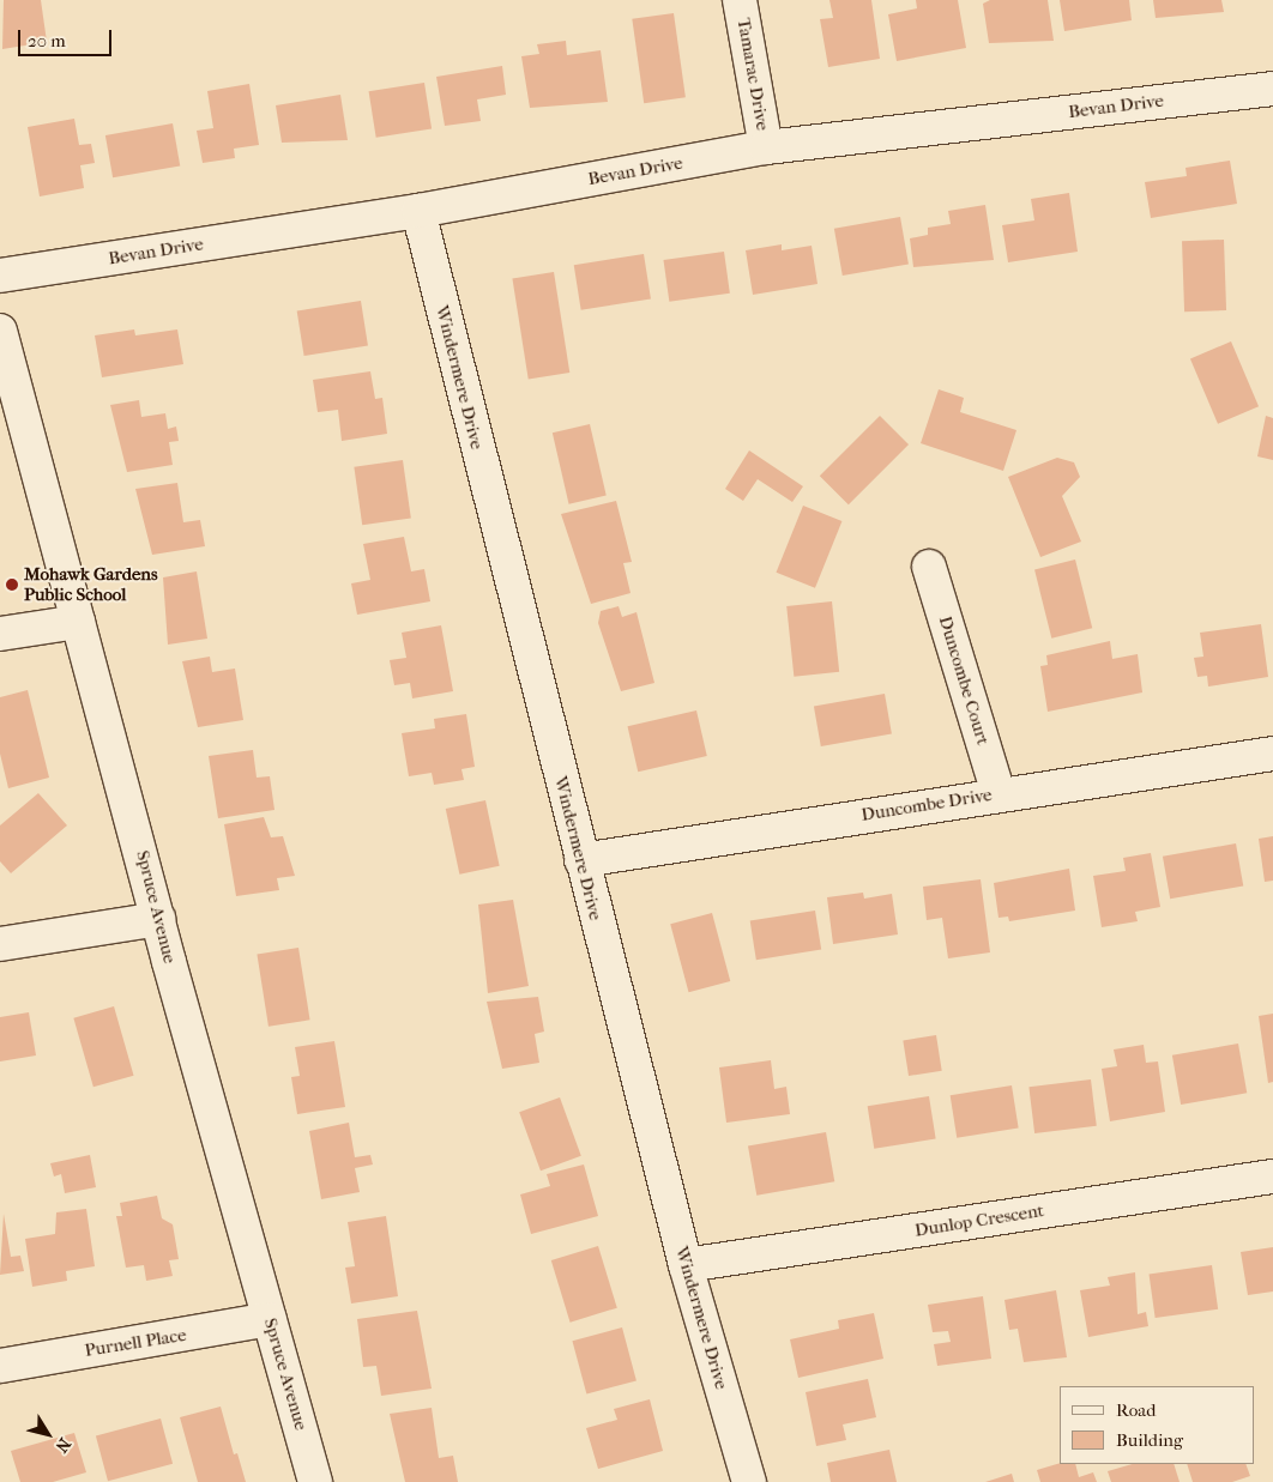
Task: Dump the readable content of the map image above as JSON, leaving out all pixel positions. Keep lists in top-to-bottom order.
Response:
{
  "streets": {
    "street": [
      "Tamarac Drive",
      "Bevan Drive",
      "Windermere Drive",
      "Duncombe Court",
      "Duncombe Drive",
      "Spruce Avenue",
      "Dunlop Crescent",
      "Purnell Place"
    ]
  },
  "crossings": [
    ["Tamarac Drive", "Bevan Drive"],
    ["Bevan Drive", "Windermere Drive"],
    ["Windermere Drive", "Duncombe Drive"],
    ["Windermere Drive", "Dunlop Crescent"],
    ["Duncombe Court", "Duncombe Drive"],
    ["Spruce Avenue", "Purnell Place"]
  ],
  "places": ["Mohawk Gardens Public School"],
  "legend": ["Road", "Building"],
  "scale_bar": "20 m",
  "north": "bottom right"
}
